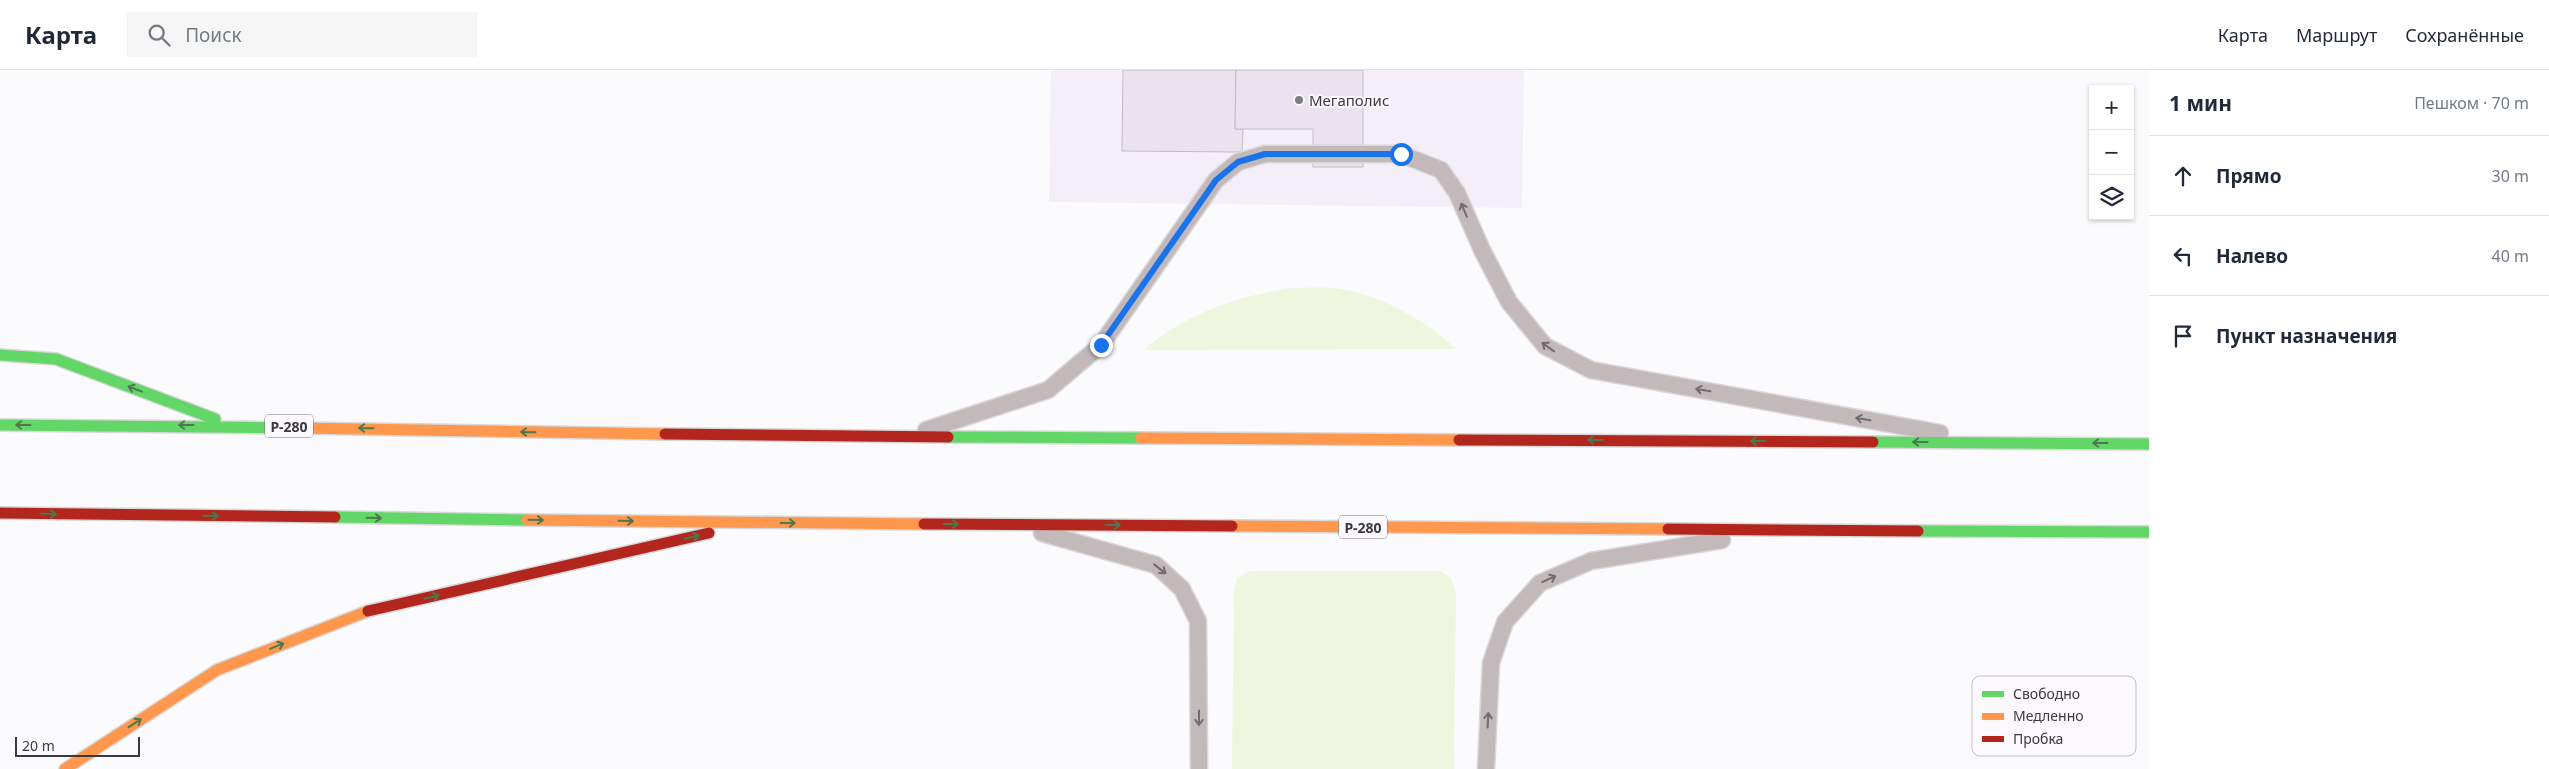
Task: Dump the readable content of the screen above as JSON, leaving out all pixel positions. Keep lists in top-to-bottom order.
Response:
{
  "streets": {
    "highway": ["Р-280"]
  },
  "places": ["Мегаполис"],
  "legend": ["Свободно", "Медленно", "Пробка"],
  "scale_bar": "20 m",
  "page": {
    "header": "Карта",
    "search": "Поиск",
    "nav": ["Карта", "Маршрут", "Сохранённые"],
    "heading": ["1 мин", "Пешком · 70 m"],
    "map_buttons": ["+", "−"],
    "list": [
      ["Прямо", "30 m"],
      ["Налево", "40 m"],
      "Пункт назначения"
    ],
    "scale": "20 m"
  }
}
